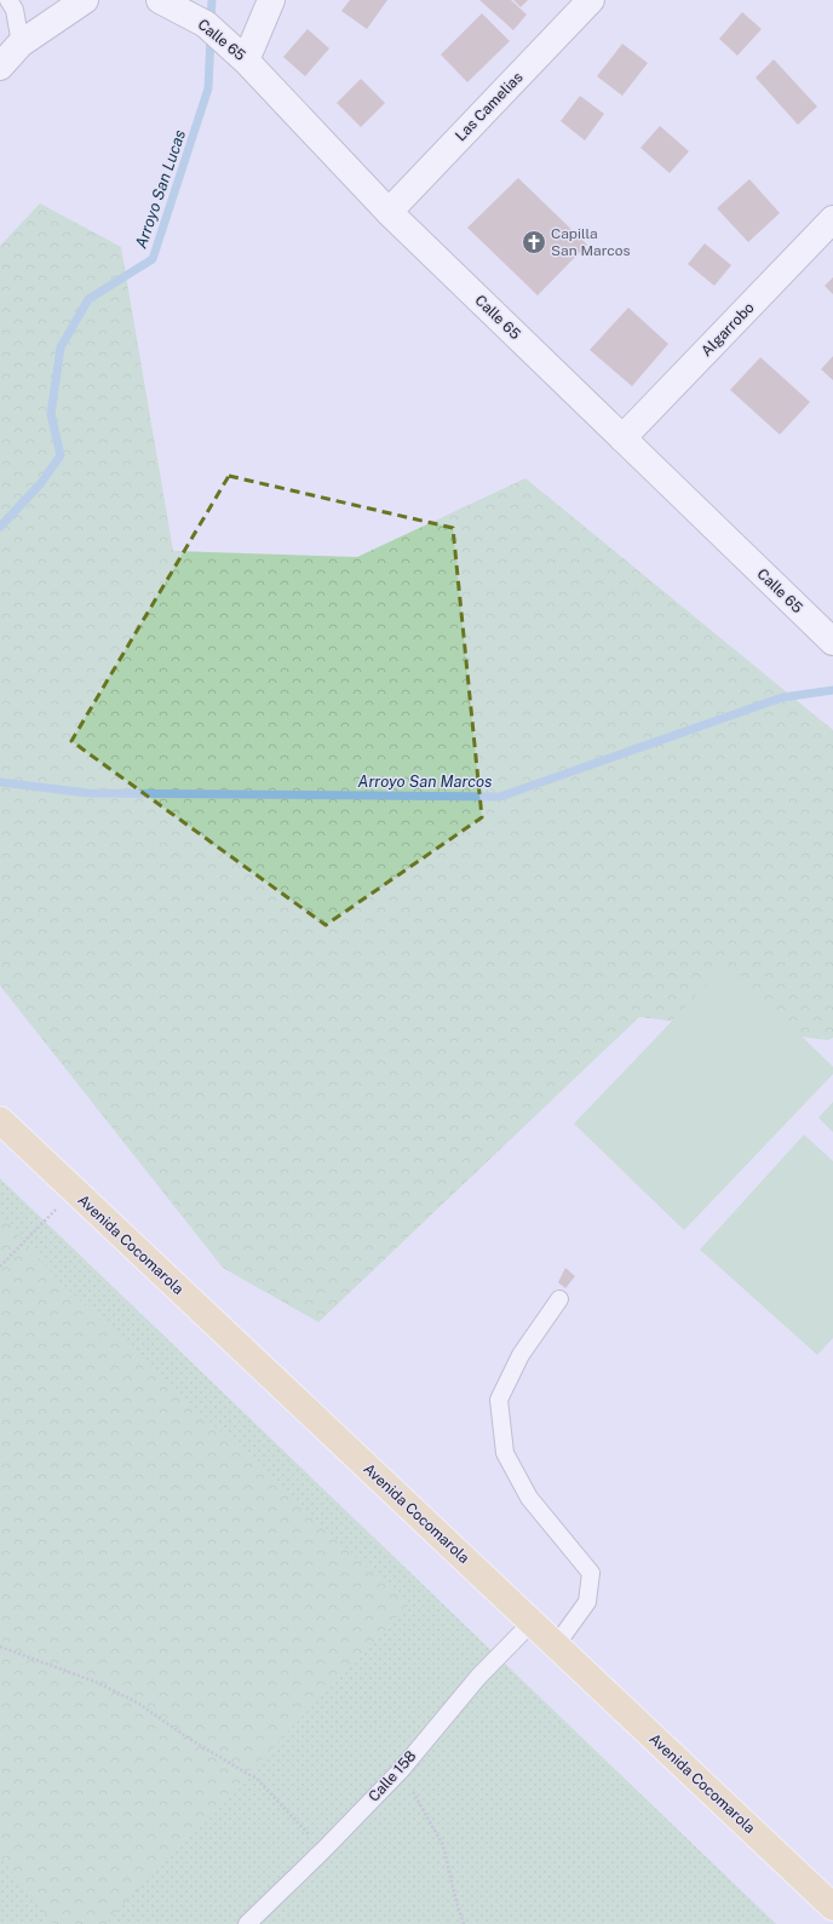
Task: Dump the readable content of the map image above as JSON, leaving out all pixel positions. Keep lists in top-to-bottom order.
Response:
{
  "streets": {
    "main road": ["Avenida Cocomarola"],
    "street": ["Calle 65", "Las Camelias", "Algarrobo"],
    "lane": ["Calle 158"]
  },
  "crossings": [
    ["Calle 65", "Las Camelias"],
    ["Calle 65", "Algarrobo"],
    ["Avenida Cocomarola", "Calle 158"]
  ],
  "water": ["Arroyo San Lucas", "Arroyo San Marcos"],
  "places": {
    "church": ["Capilla San Marcos"]
  }
}
